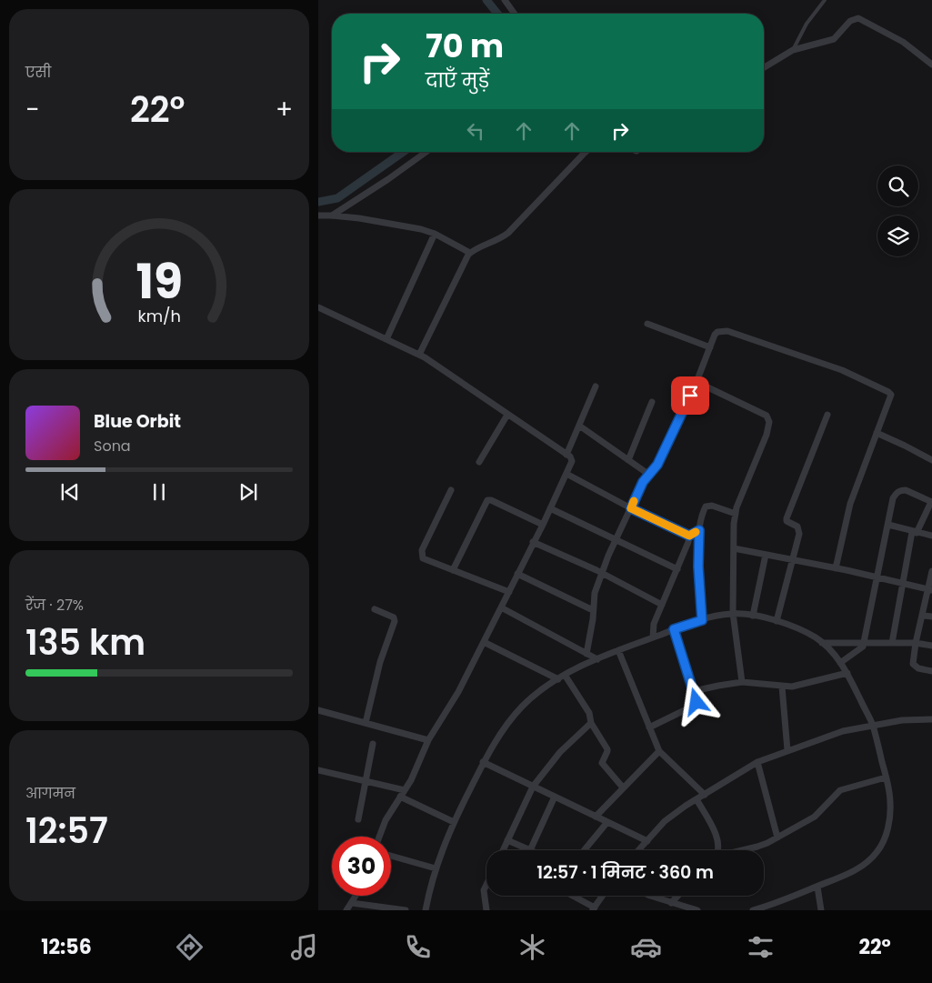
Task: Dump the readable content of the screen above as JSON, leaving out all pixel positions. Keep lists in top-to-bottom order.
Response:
{
  "page": {
    "tile": [
      "एसी",
      ["रेंज · 27%", "135 km"],
      ["आगमन", "12:57"]
    ],
    "turn": ["70 m", "दाएँ मुड़ें"],
    "heat": ["−", "22°", "+"],
    "song": ["Blue Orbit", "Sona"],
    "limit": "30",
    "trip": "12:57 · 1 मिनट · 360 m",
    "tabs": ["12:56", "22°"],
    "gauge": ["19", "km/h"]
  }
}
